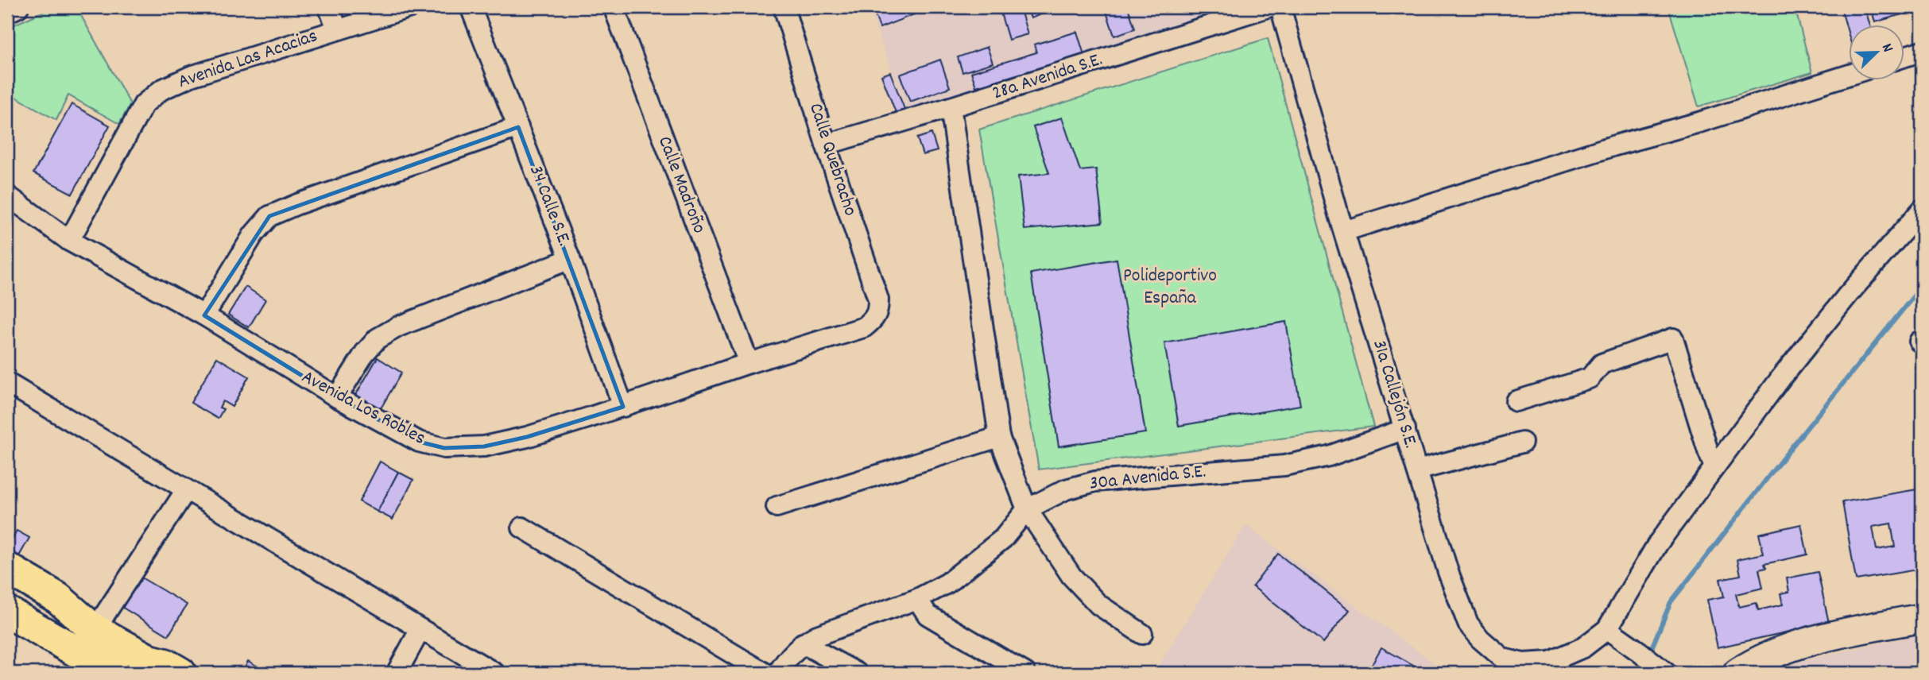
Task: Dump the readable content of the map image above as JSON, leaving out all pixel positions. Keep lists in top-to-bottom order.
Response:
{
  "streets": {
    "street": [
      "Avenida Las Acacias",
      "28a Avenida S.E.",
      "Calle Quebracho",
      "Calle Madroño",
      "34 Calle S.E.",
      "31a Callejón S.E.",
      "Avenida Los Robles",
      "30a Avenida S.E."
    ]
  },
  "crossings": [
    ["Avenida Las Acacias", "Avenida Los Robles"],
    ["28a Avenida S.E.", "Calle Quebracho"],
    ["Calle Quebracho", "Avenida Los Robles"],
    ["Calle Madroño", "Avenida Los Robles"],
    ["34 Calle S.E.", "Avenida Los Robles"],
    ["31a Callejón S.E.", "30a Avenida S.E."]
  ],
  "parks": ["Polideportivo España"],
  "north": "top right"
}
